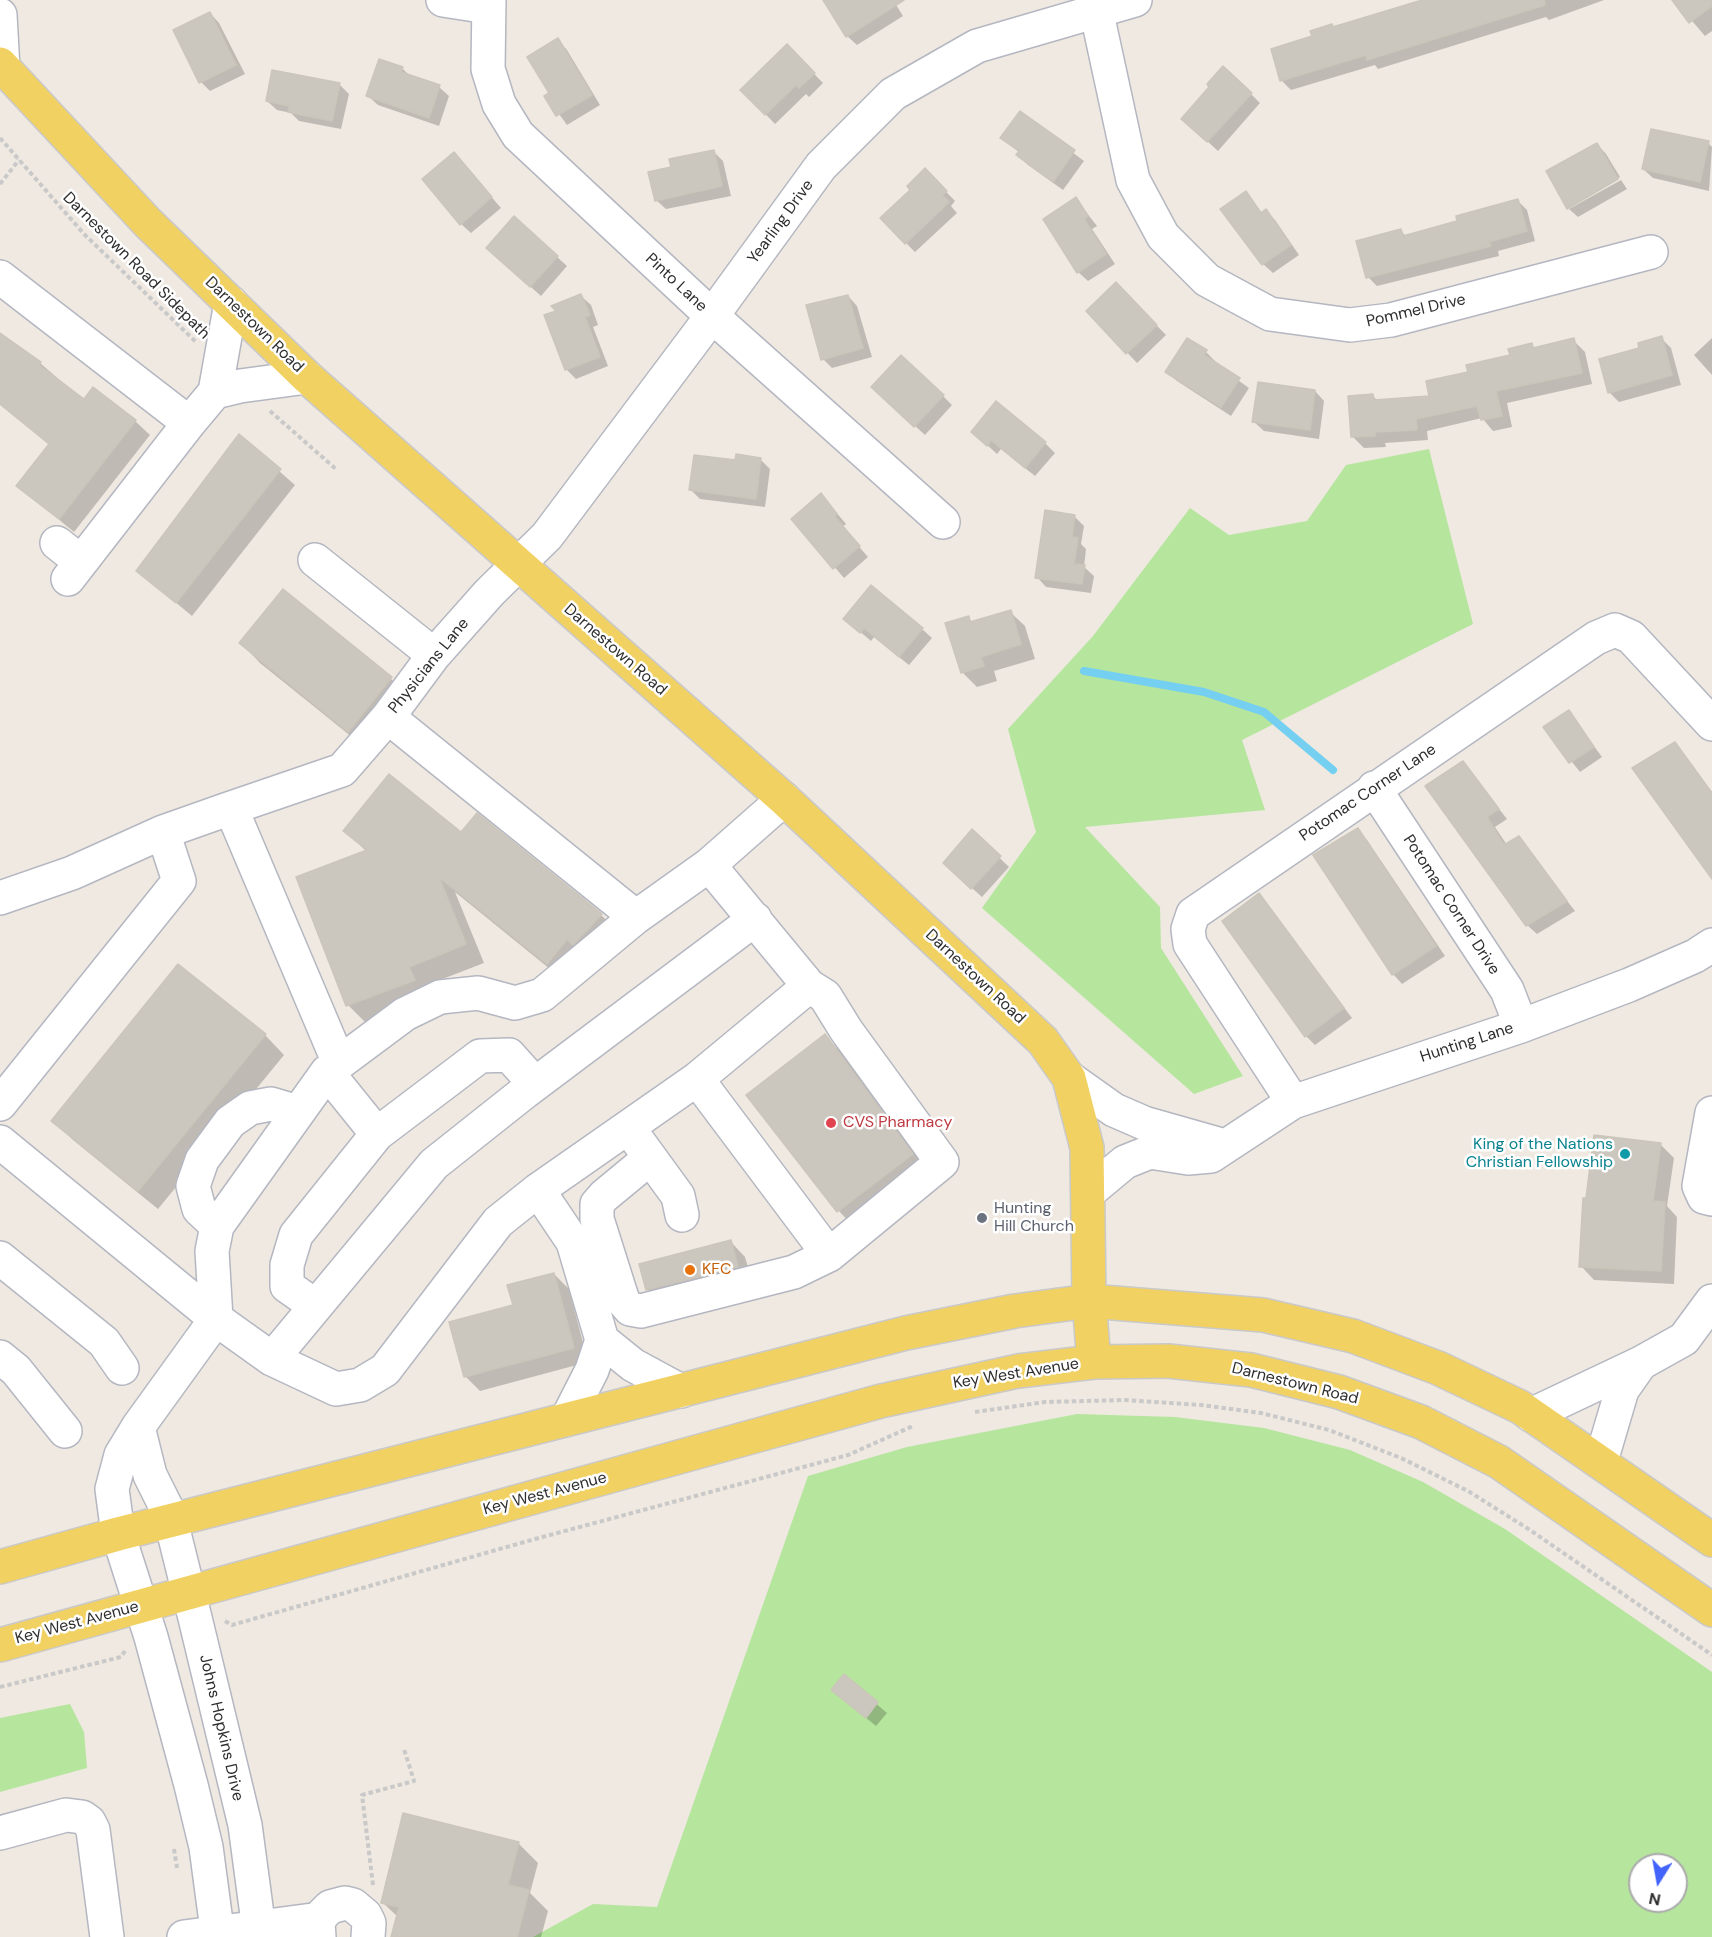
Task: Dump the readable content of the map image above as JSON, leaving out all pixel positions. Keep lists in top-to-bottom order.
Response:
{
  "streets": {
    "main road": ["Darnestown Road", "Key West Avenue"],
    "street": [
      "Yearling Drive",
      "Pinto Lane",
      "Pommel Drive",
      "Physicians Lane",
      "Potomac Corner Lane",
      "Potomac Corner Drive",
      "Hunting Lane",
      "Johns Hopkins Drive"
    ],
    "path": ["Darnestown Road Sidepath"]
  },
  "crossings": [
    ["Yearling Drive", "Pinto Lane"],
    ["Yearling Drive", "Pommel Drive"],
    ["Yearling Drive", "Darnestown Road"],
    ["Yearling Drive", "Physicians Lane"],
    ["Darnestown Road", "Physicians Lane"],
    ["Darnestown Road", "Hunting Lane"],
    ["Darnestown Road", "Key West Avenue"],
    ["Potomac Corner Lane", "Potomac Corner Drive"],
    ["Potomac Corner Lane", "Hunting Lane"],
    ["Potomac Corner Drive", "Hunting Lane"],
    ["Key West Avenue", "Johns Hopkins Drive"]
  ],
  "places": [
    "CVS Pharmacy",
    "King of the Nations Christian Fellowship",
    "Hunting Hill Church",
    "KFC"
  ],
  "north": "bottom"
}
